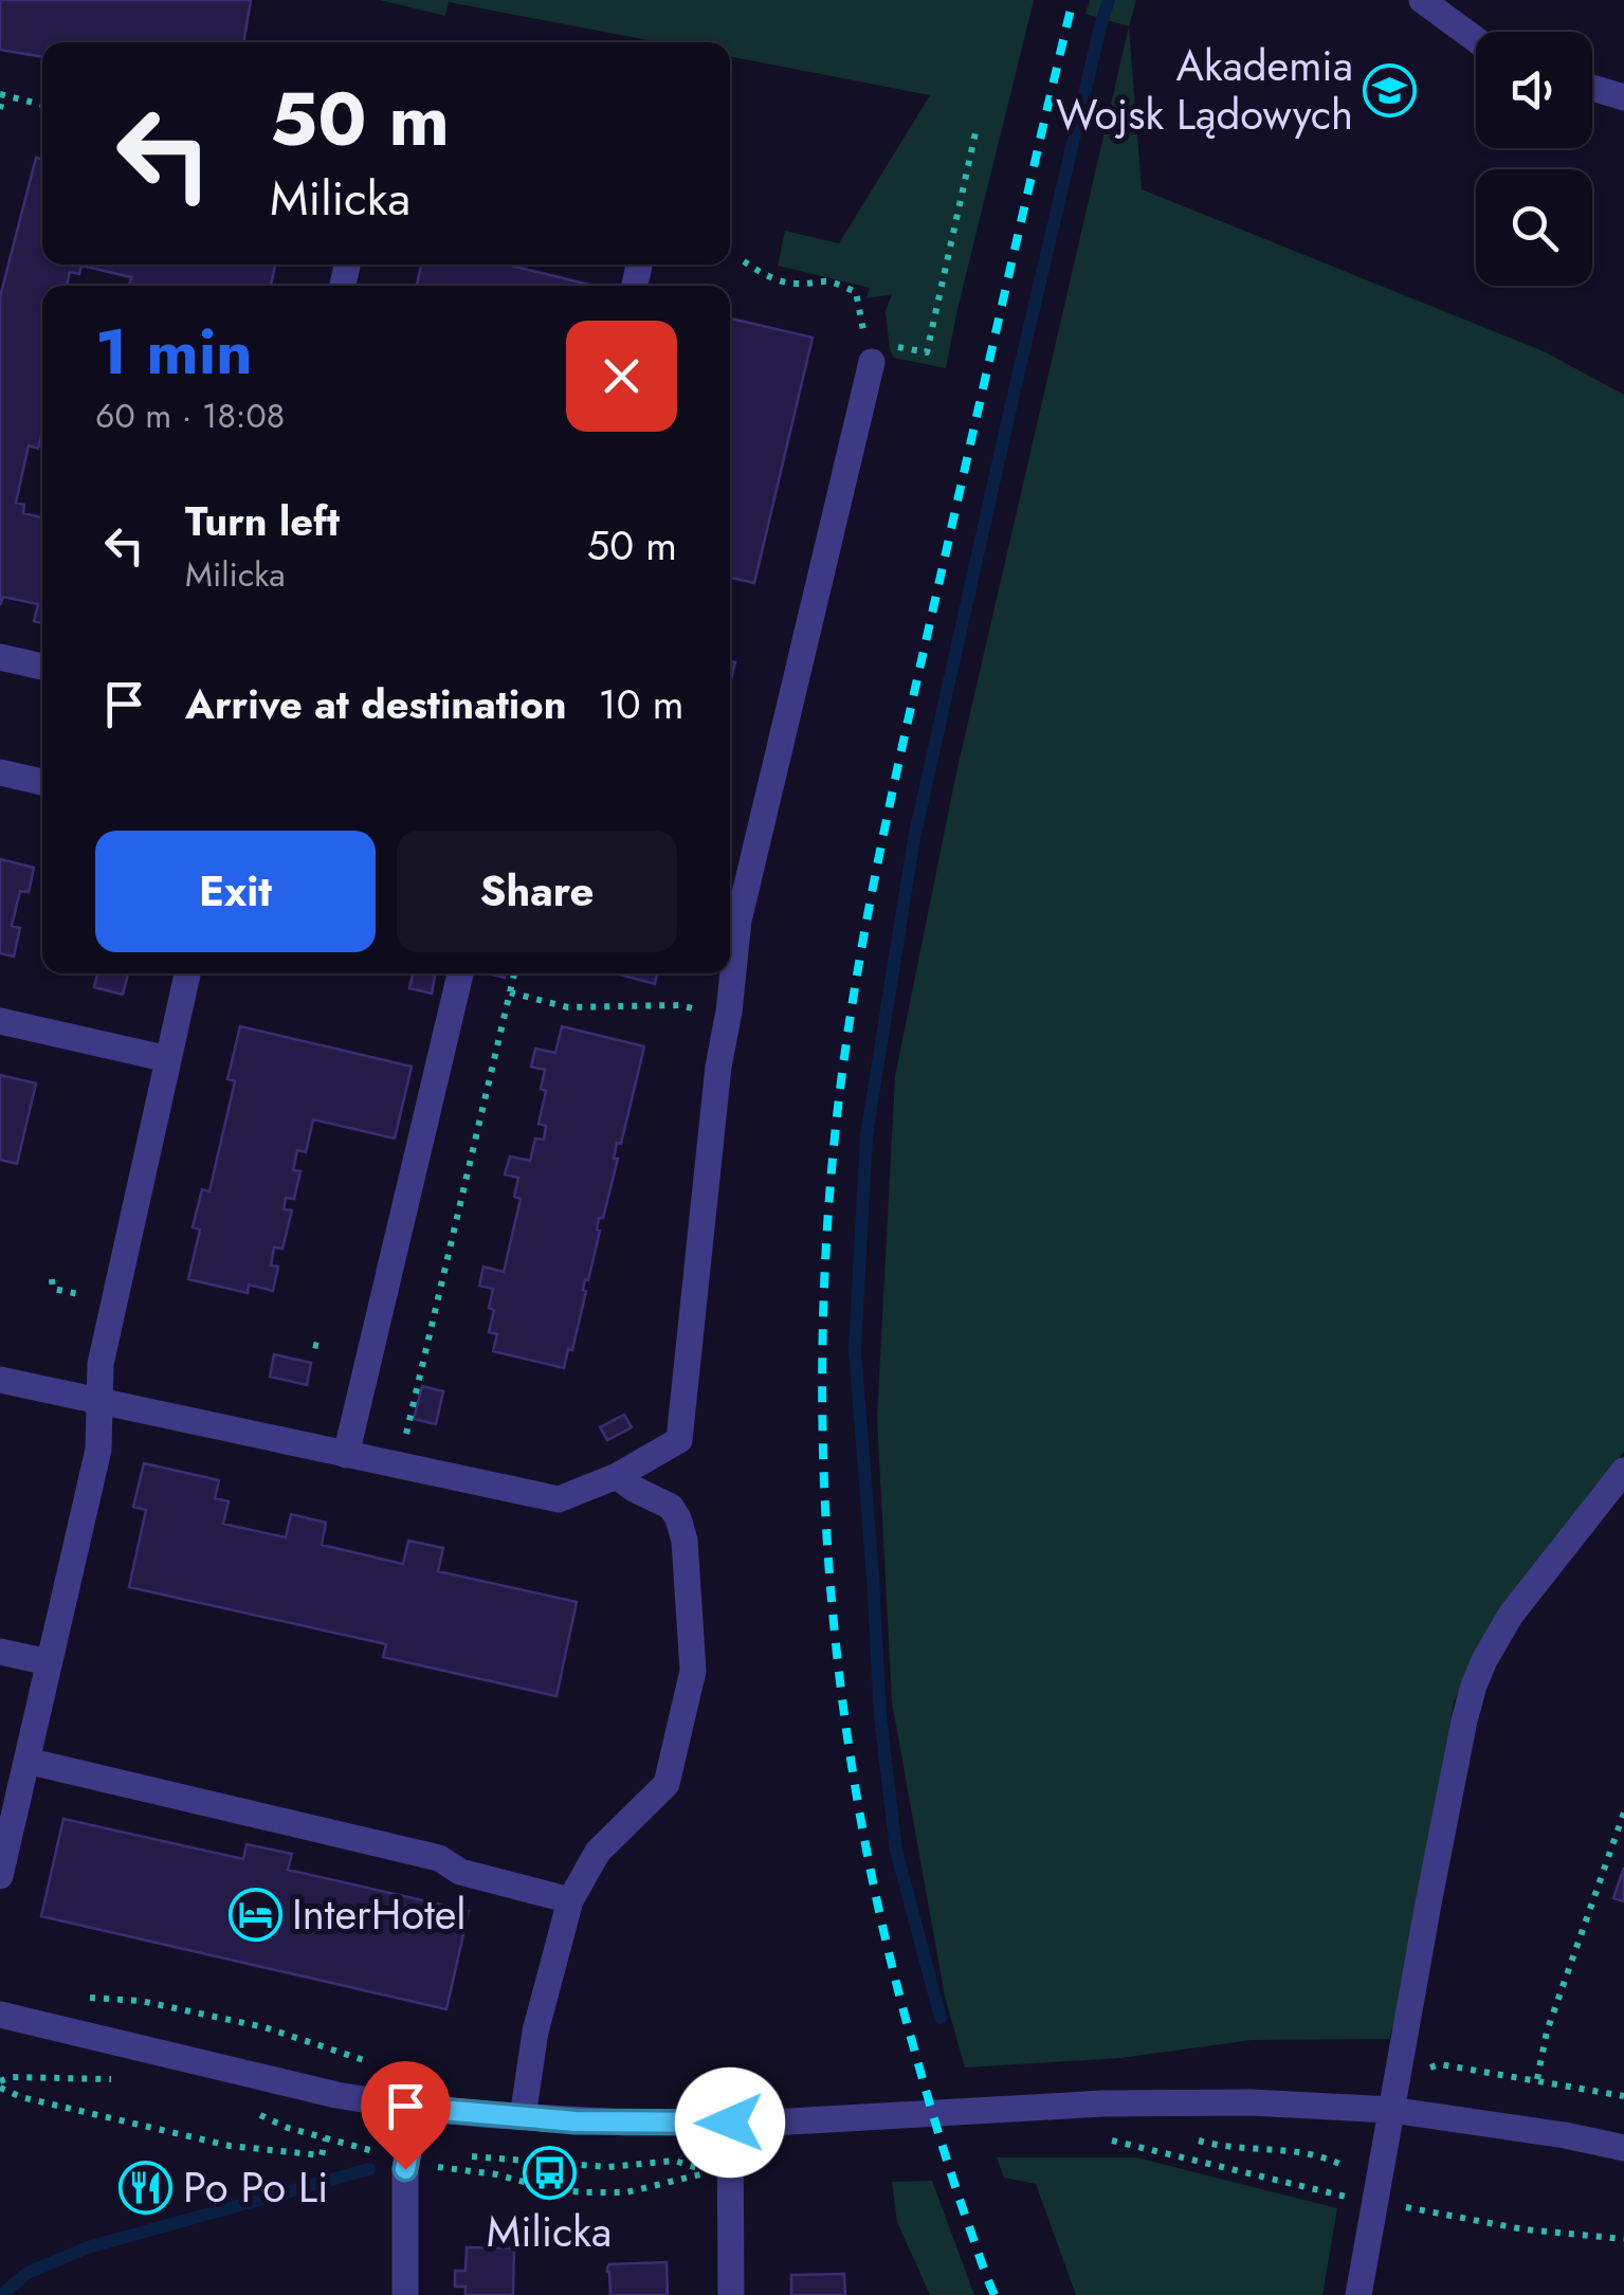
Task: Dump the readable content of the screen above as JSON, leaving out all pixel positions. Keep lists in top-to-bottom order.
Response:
{
  "places": {
    "school or university": ["Akademia Wojsk Lądowych"],
    "hotel": ["InterHotel"],
    "bus stop": ["Milicka"],
    "restaurant": ["Po Po Li"]
  },
  "page": {
    "turn": ["50 m", "Milicka"],
    "heading": ["1 min", "60 m · 18:08"],
    "list": [
      {
        "name": "Turn left",
        "note": "Milicka",
        "value": "50 m"
      },
      {
        "name": "Arrive at destination",
        "value": "10 m"
      }
    ],
    "buttons": ["Exit", "Share"]
  }
}
